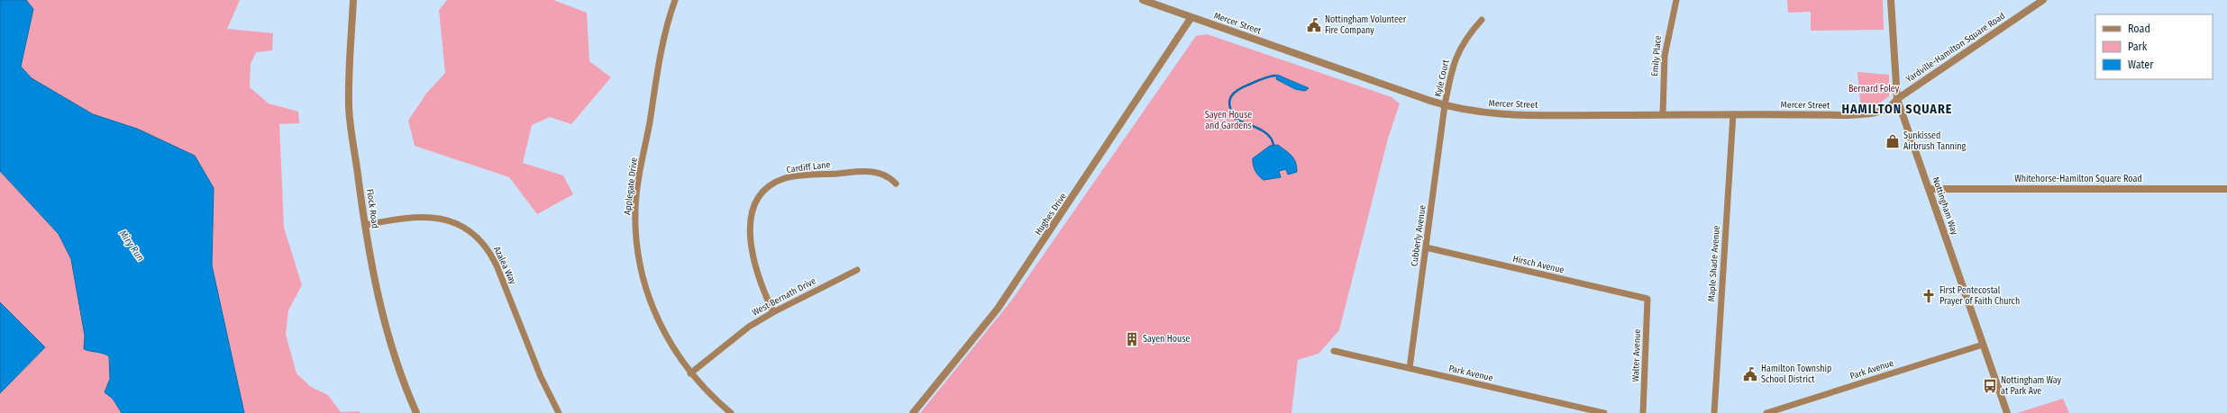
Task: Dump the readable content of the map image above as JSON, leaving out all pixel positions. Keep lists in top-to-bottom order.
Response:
{
  "streets": {
    "street": [
      "Mercer Street",
      "Yardville-Hamilton Square Road",
      "Emily Place",
      "Kyle Court",
      "Cardiff Lane",
      "Whitehorse-Hamilton Square Road",
      "Applegate Drive",
      "Nottingham Way",
      "Flock Road",
      "Hughes Drive",
      "Cubberly Avenue",
      "Maple Shade Avenue",
      "Hirsch Avenue",
      "Azalea Way",
      "West Bernath Drive",
      "Walter Avenue",
      "Park Avenue"
    ]
  },
  "crossings": [
    ["Mercer Street", "Yardville-Hamilton Square Road"],
    ["Mercer Street", "Emily Place"],
    ["Mercer Street", "Kyle Court"],
    ["Mercer Street", "Nottingham Way"],
    ["Mercer Street", "Hughes Drive"],
    ["Mercer Street", "Cubberly Avenue"],
    ["Mercer Street", "Maple Shade Avenue"],
    ["Yardville-Hamilton Square Road", "Nottingham Way"],
    ["Kyle Court", "Cubberly Avenue"],
    ["Cardiff Lane", "West Bernath Drive"],
    ["Whitehorse-Hamilton Square Road", "Nottingham Way"],
    ["Applegate Drive", "West Bernath Drive"],
    ["Nottingham Way", "Park Avenue"],
    ["Flock Road", "Azalea Way"],
    ["Cubberly Avenue", "Hirsch Avenue"],
    ["Cubberly Avenue", "Park Avenue"],
    ["Hirsch Avenue", "Walter Avenue"]
  ],
  "districts": ["HAMILTON SQUARE"],
  "water": ["Miry Run"],
  "parks": ["Bernard Foley", "Sayen House and Gardens"],
  "places": {
    "public building": ["Nottingham Volunteer Fire Company", "Hamilton Township School District"],
    "shop": ["Sunkissed Airbrush Tanning"],
    "church": ["First Pentecostal Prayer of Faith Church"],
    "building": ["Sayen House"],
    "bus stop": ["Nottingham Way at Park Ave"]
  },
  "legend": ["Road", "Park", "Water"]
}
